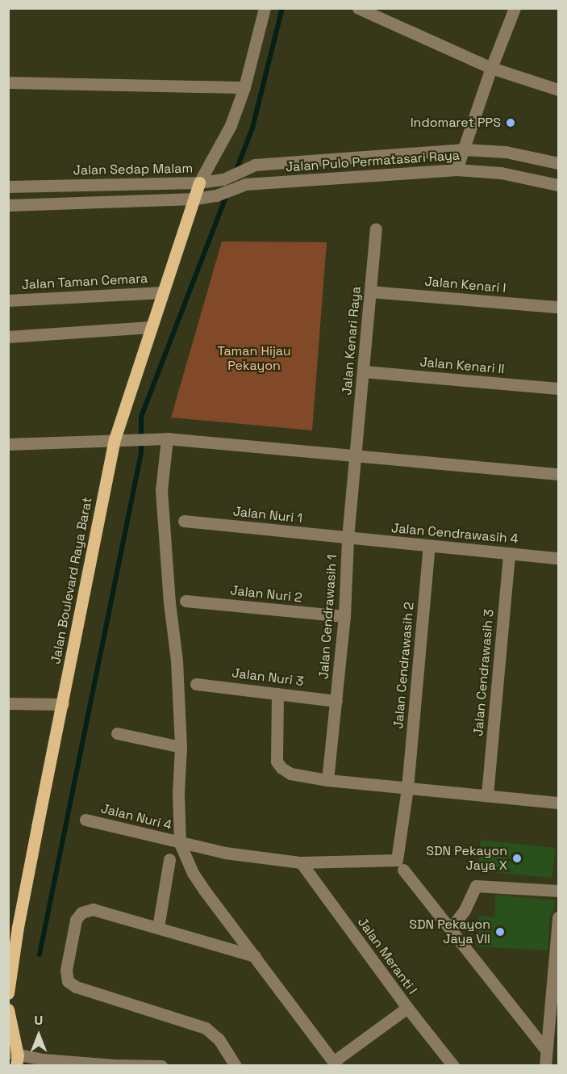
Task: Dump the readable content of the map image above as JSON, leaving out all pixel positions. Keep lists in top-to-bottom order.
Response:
{
  "streets": {
    "main road": ["Jalan Boulevard Raya Barat"],
    "street": [
      "Jalan Pulo Permatasari Raya",
      "Jalan Sedap Malam",
      "Jalan Taman Cemara",
      "Jalan Kenari I",
      "Jalan Kenari Raya",
      "Jalan Kenari II",
      "Jalan Nuri 1",
      "Jalan Cendrawasih 4",
      "Jalan Nuri 2",
      "Jalan Cendrawasih 1",
      "Jalan Cendrawasih 2",
      "Jalan Cendrawasih 3",
      "Jalan Nuri 3",
      "Jalan Nuri 4",
      "Jalan Meranti I"
    ]
  },
  "crossings": [
    ["Jalan Pulo Permatasari Raya", "Jalan Sedap Malam"],
    ["Jalan Pulo Permatasari Raya", "Jalan Boulevard Raya Barat"],
    ["Jalan Sedap Malam", "Jalan Boulevard Raya Barat"],
    ["Jalan Taman Cemara", "Jalan Boulevard Raya Barat"],
    ["Jalan Kenari I", "Jalan Kenari Raya"],
    ["Jalan Kenari Raya", "Jalan Kenari II"],
    ["Jalan Kenari Raya", "Jalan Cendrawasih 1"],
    ["Jalan Nuri 1", "Jalan Cendrawasih 4"],
    ["Jalan Nuri 1", "Jalan Cendrawasih 1"],
    ["Jalan Cendrawasih 4", "Jalan Cendrawasih 1"],
    ["Jalan Cendrawasih 4", "Jalan Cendrawasih 2"],
    ["Jalan Cendrawasih 4", "Jalan Cendrawasih 3"],
    ["Jalan Nuri 2", "Jalan Cendrawasih 1"],
    ["Jalan Cendrawasih 1", "Jalan Nuri 3"],
    ["Jalan Cendrawasih 2", "Jalan Nuri 4"],
    ["Jalan Cendrawasih 2", "Jalan Meranti I"],
    ["Jalan Nuri 4", "Jalan Meranti I"]
  ],
  "parks": ["Taman Hijau Pekayon"],
  "places": ["Indomaret PPS", "SDN Pekayon Jaya X", "SDN Pekayon Jaya VII"],
  "north": "top"
}
